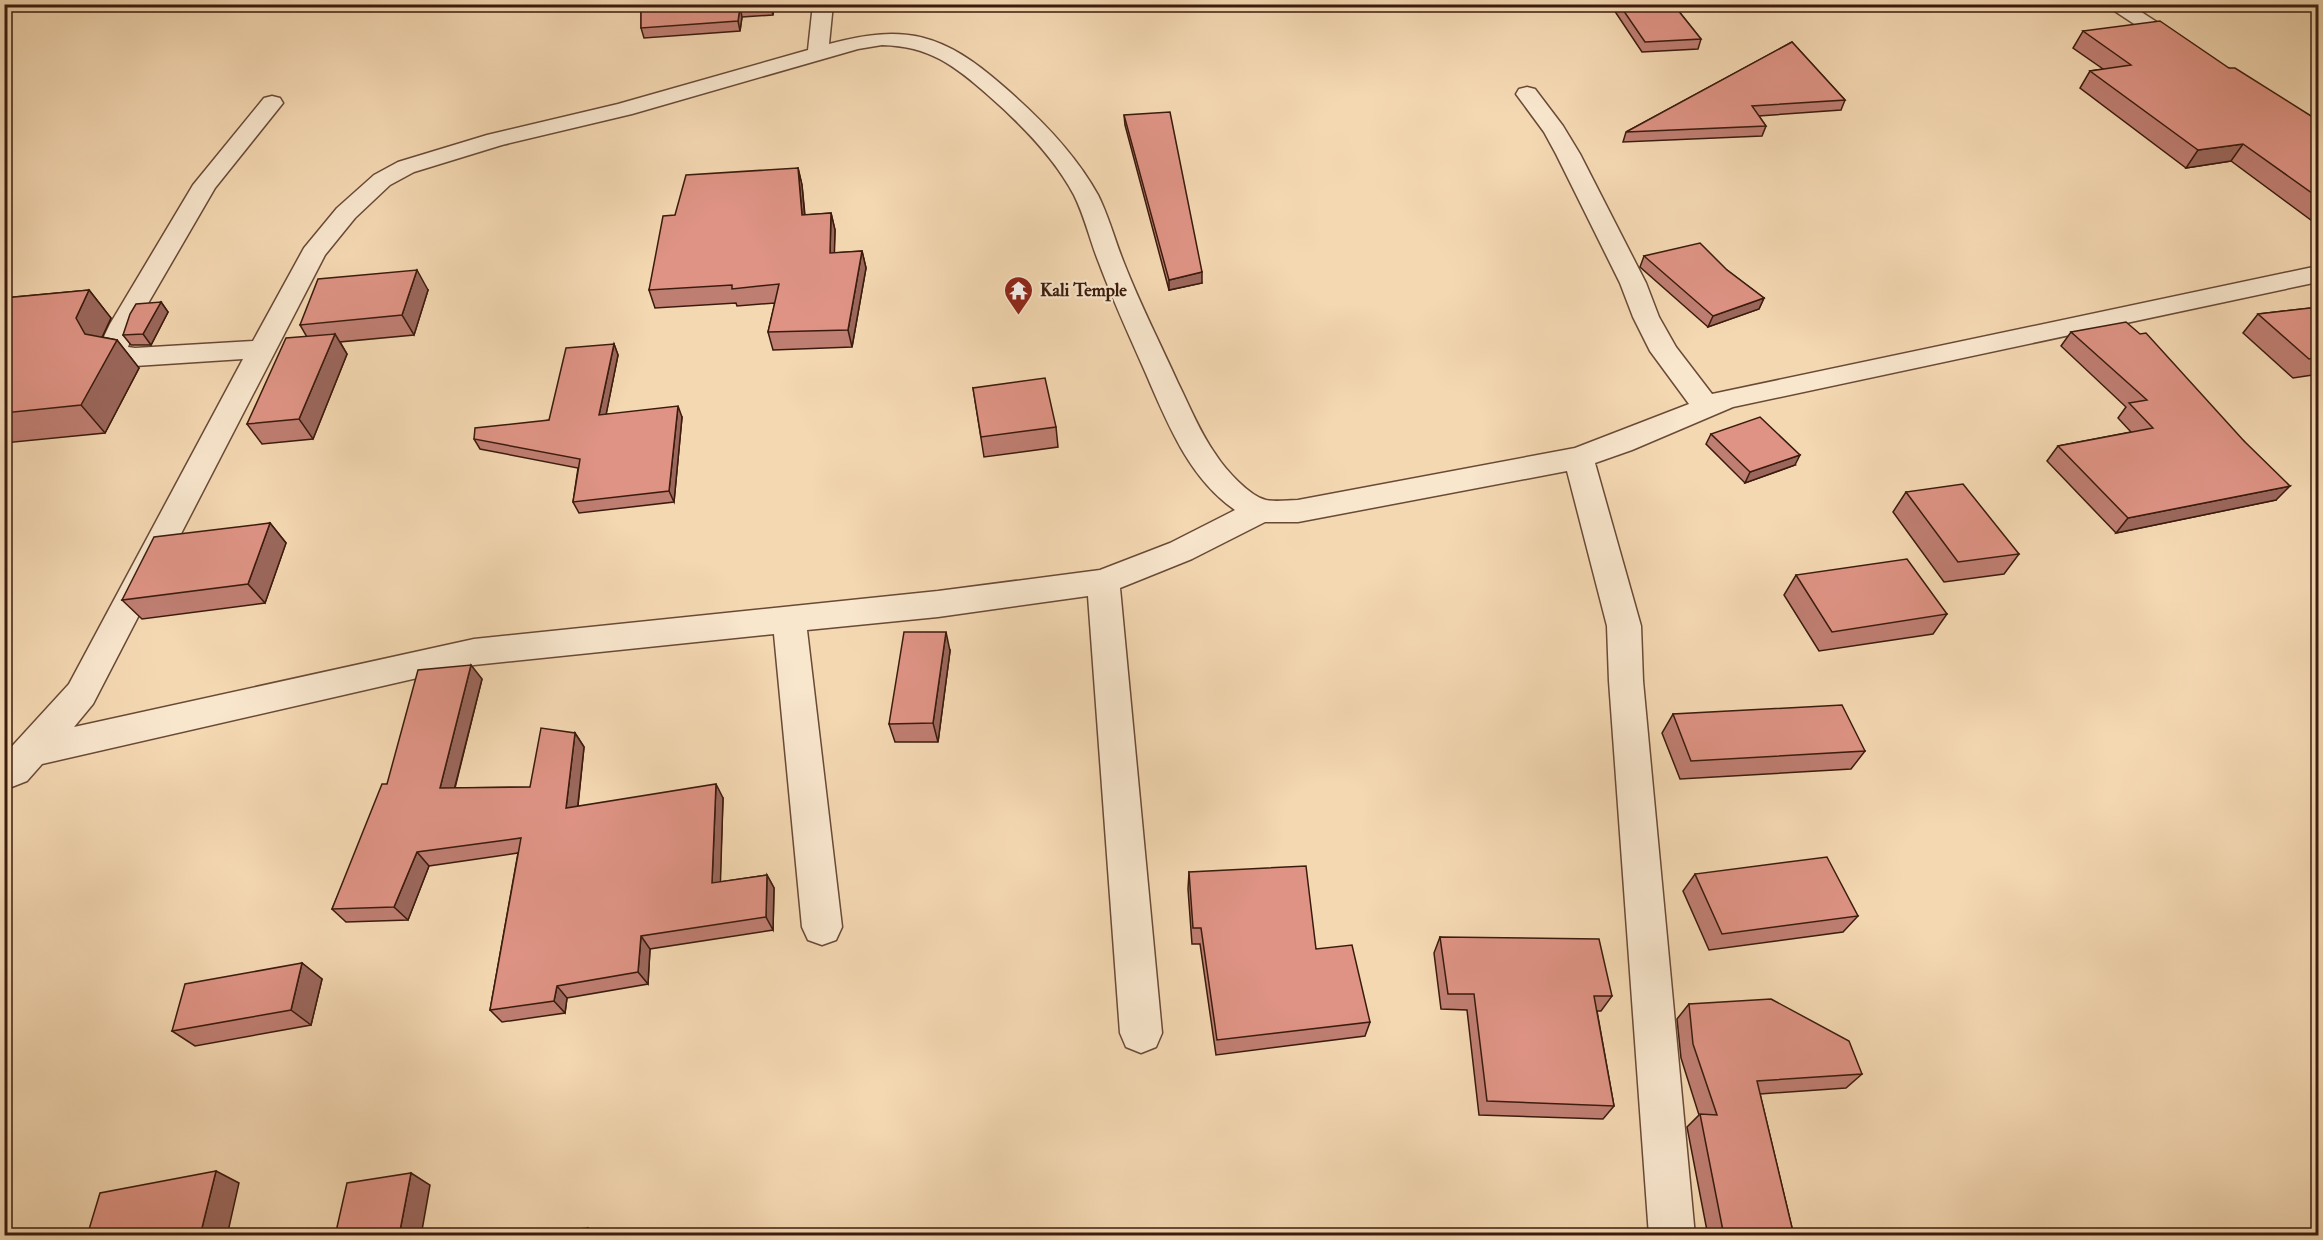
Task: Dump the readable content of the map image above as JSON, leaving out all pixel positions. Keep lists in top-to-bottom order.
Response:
{
  "places": {
    "temple": ["Kali Temple"]
  }
}
